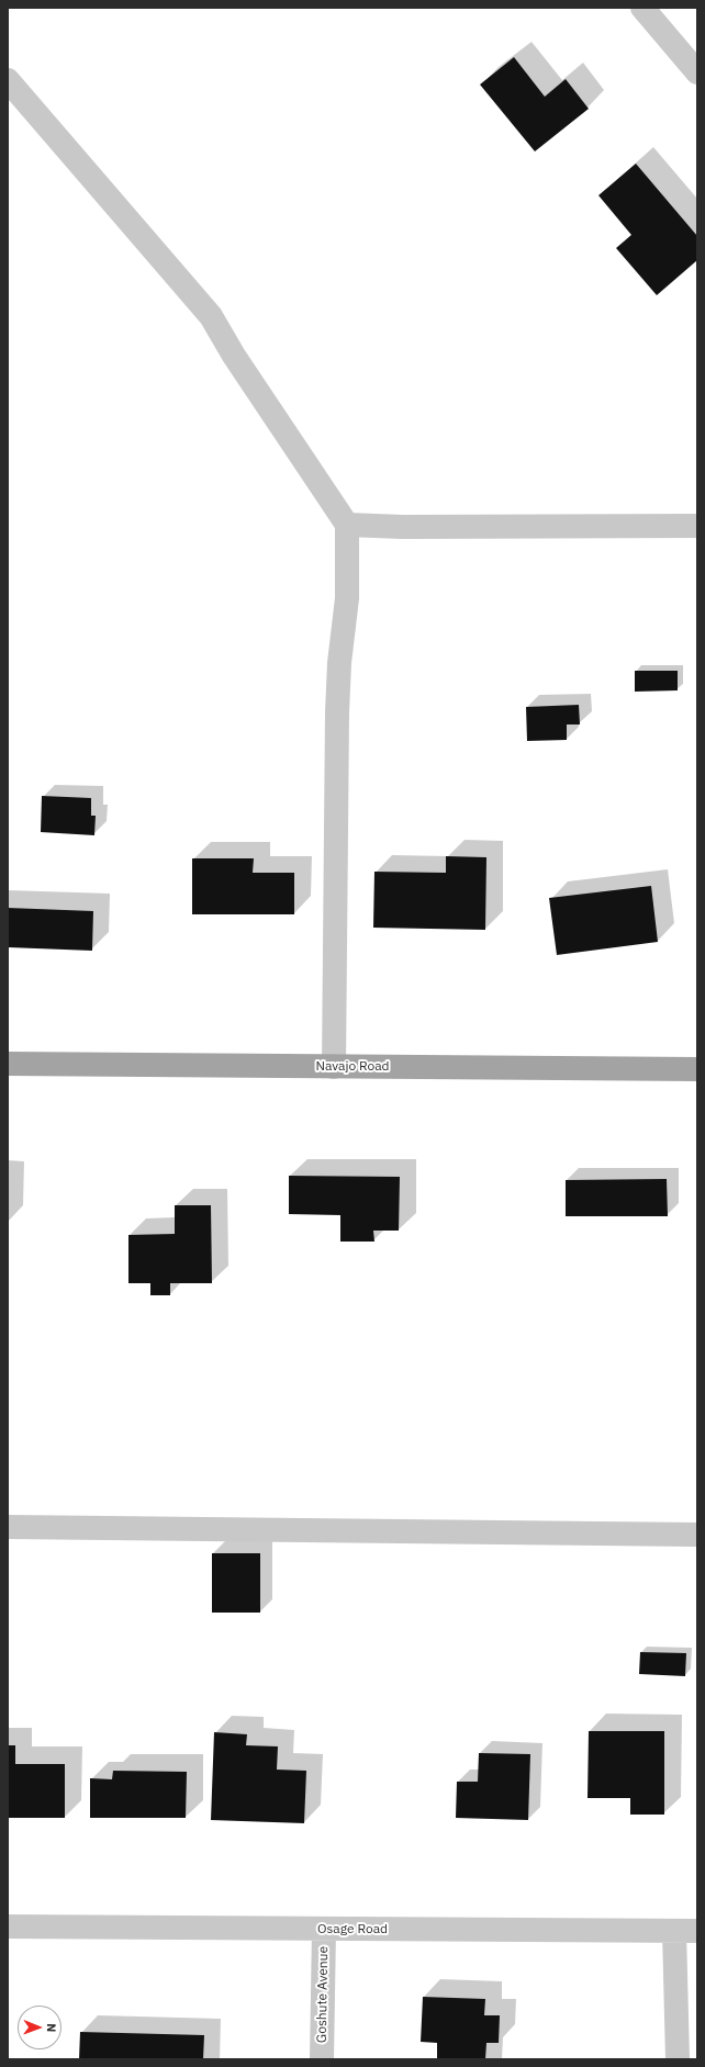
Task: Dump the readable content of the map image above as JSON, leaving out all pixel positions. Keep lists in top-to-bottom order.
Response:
{
  "streets": {
    "main road": ["Navajo Road"],
    "street": ["Osage Road", "Goshute Avenue"]
  },
  "crossings": [
    ["Osage Road", "Goshute Avenue"]
  ],
  "north": "right"
}
